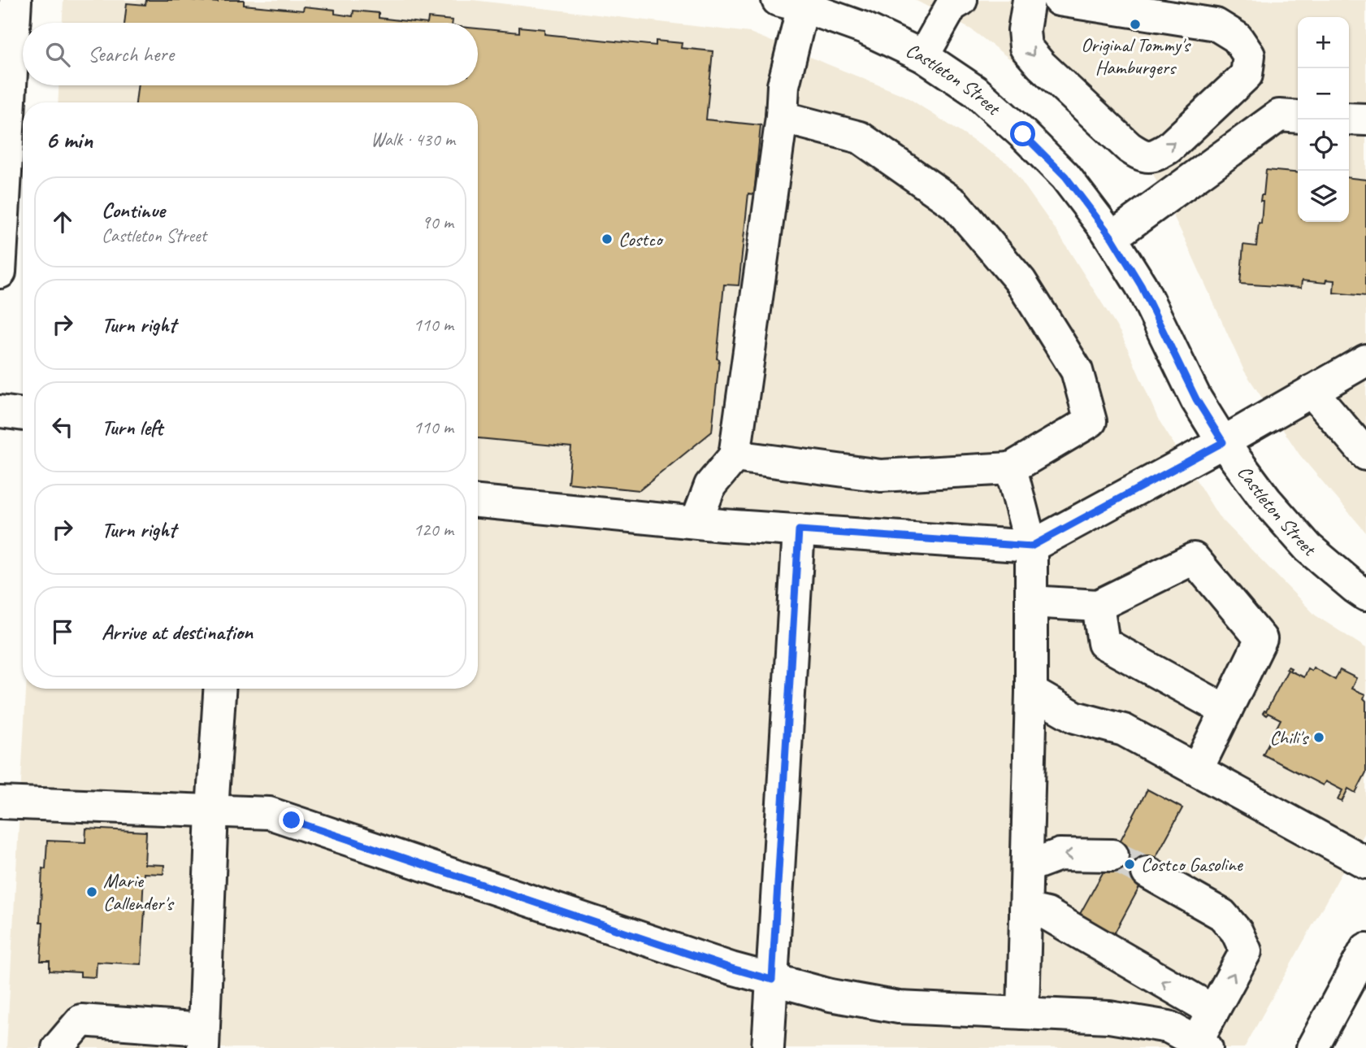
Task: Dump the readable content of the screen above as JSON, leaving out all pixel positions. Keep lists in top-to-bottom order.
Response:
{
  "streets": {
    "street": ["Castleton Street"]
  },
  "places": [
    "Original Tommy's Hamburgers",
    "Costco",
    "Chili's",
    "Costco Gasoline",
    "Marie Callender's"
  ],
  "page": {
    "map_buttons": ["+", "−"],
    "search": "Search here",
    "heading": ["6 min", "Walk · 430 m"],
    "list": [
      ["Continue", "Castleton Street", "90 m"],
      ["Turn right", "110 m"],
      ["Turn left", "110 m"],
      ["Turn right", "120 m"],
      "Arrive at destination"
    ]
  }
}
